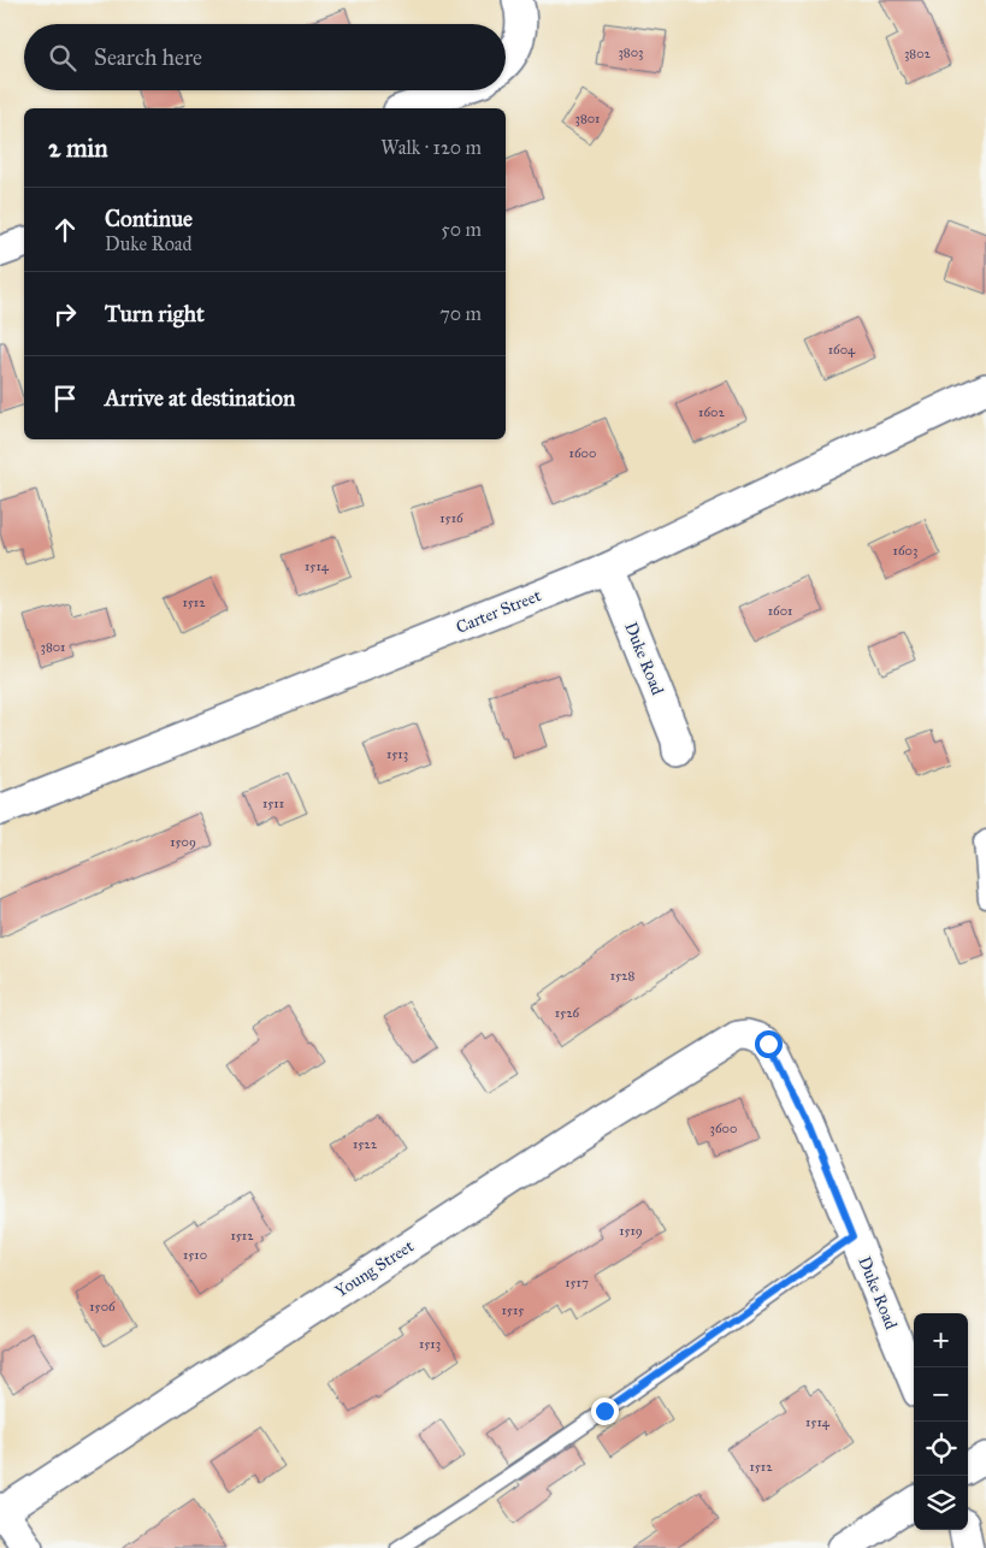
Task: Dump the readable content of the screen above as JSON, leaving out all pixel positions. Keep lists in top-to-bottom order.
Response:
{
  "streets": {
    "street": ["Carter Street", "Duke Road", "Young Street"]
  },
  "crossings": [
    ["Carter Street", "Duke Road"],
    ["Duke Road", "Young Street"]
  ],
  "house_numbers": [
    "3803",
    "3802",
    "3801",
    "1604",
    "1602",
    "1600",
    "1516",
    "1603",
    "1514",
    "1512",
    "1601",
    "3801",
    "1513",
    "1511",
    "1509",
    "1528",
    "1526",
    "3600",
    "1522",
    "1519",
    "1512",
    "1510",
    "1517",
    "1506",
    "1515",
    "1513",
    "1514",
    "1512"
  ],
  "page": {
    "search": "Search here",
    "heading": ["2 min", "Walk · 120 m"],
    "list": [
      ["Continue", "Duke Road", "50 m"],
      ["Turn right", "70 m"],
      "Arrive at destination"
    ],
    "map_buttons": ["+", "−"]
  }
}
